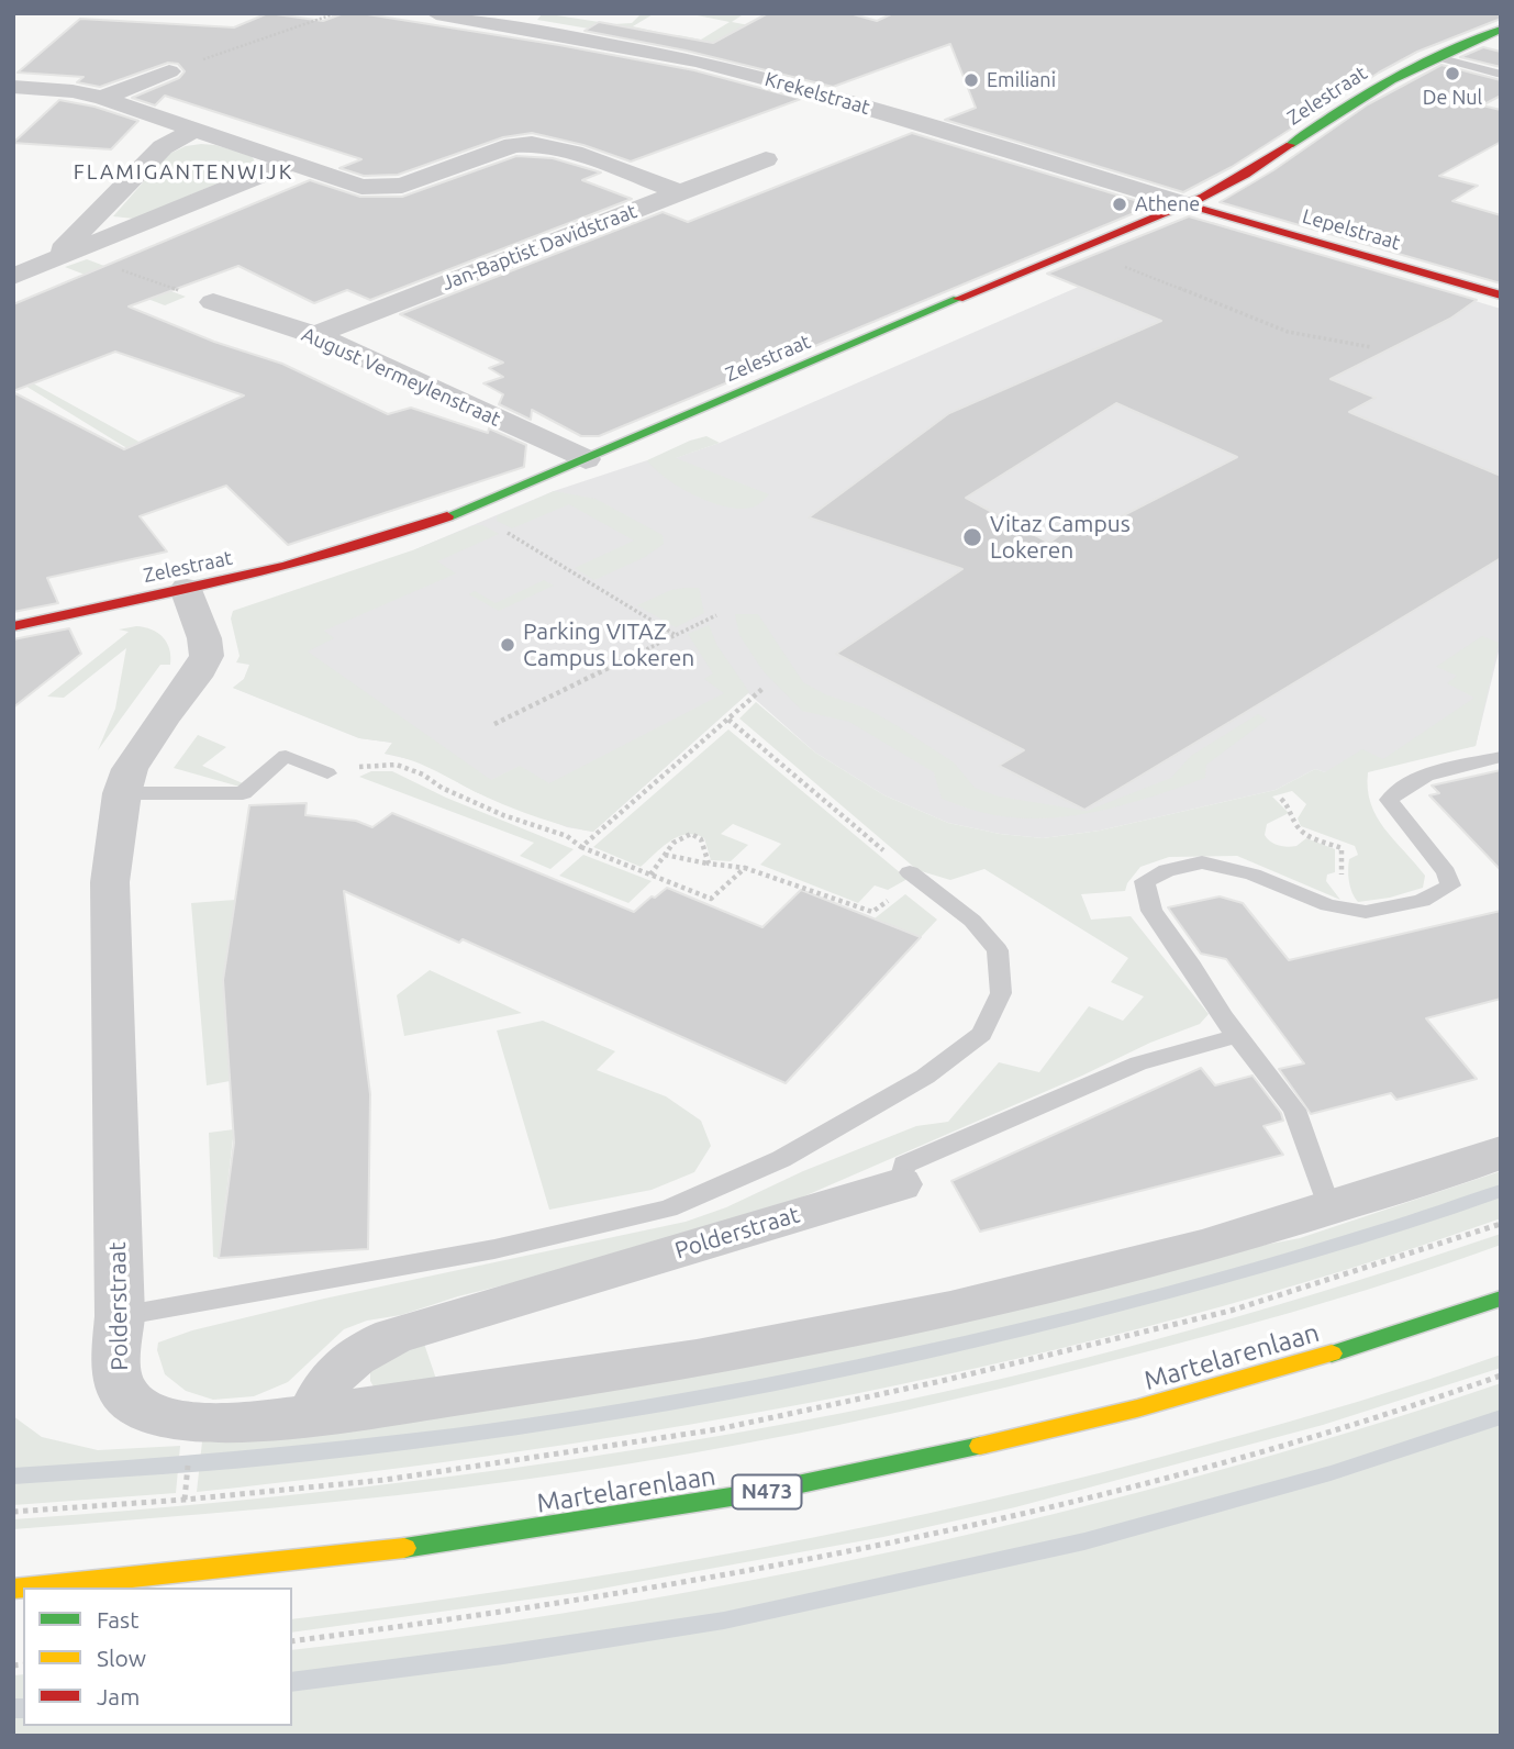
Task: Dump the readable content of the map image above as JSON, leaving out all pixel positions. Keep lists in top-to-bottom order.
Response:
{
  "streets": {
    "street": [
      "Krekelstraat",
      "Zelestraat",
      "Lepelstraat",
      "Jan-Baptist Davidstraat",
      "August Vermeylenstraat",
      "Polderstraat",
      "Martelarenlaan",
      "N473"
    ]
  },
  "crossings": [
    ["Krekelstraat", "Zelestraat"],
    ["Krekelstraat", "Lepelstraat"],
    ["Zelestraat", "Lepelstraat"],
    ["Zelestraat", "August Vermeylenstraat"],
    ["Zelestraat", "Polderstraat"],
    ["Jan-Baptist Davidstraat", "August Vermeylenstraat"]
  ],
  "districts": ["FLAMIGANTENWIJK"],
  "places": [
    "De Nul",
    "Emiliani",
    "Athene",
    "Vitaz Campus Lokeren",
    "Parking VITAZ Campus Lokeren"
  ],
  "legend": ["Fast", "Slow", "Jam"]
}
